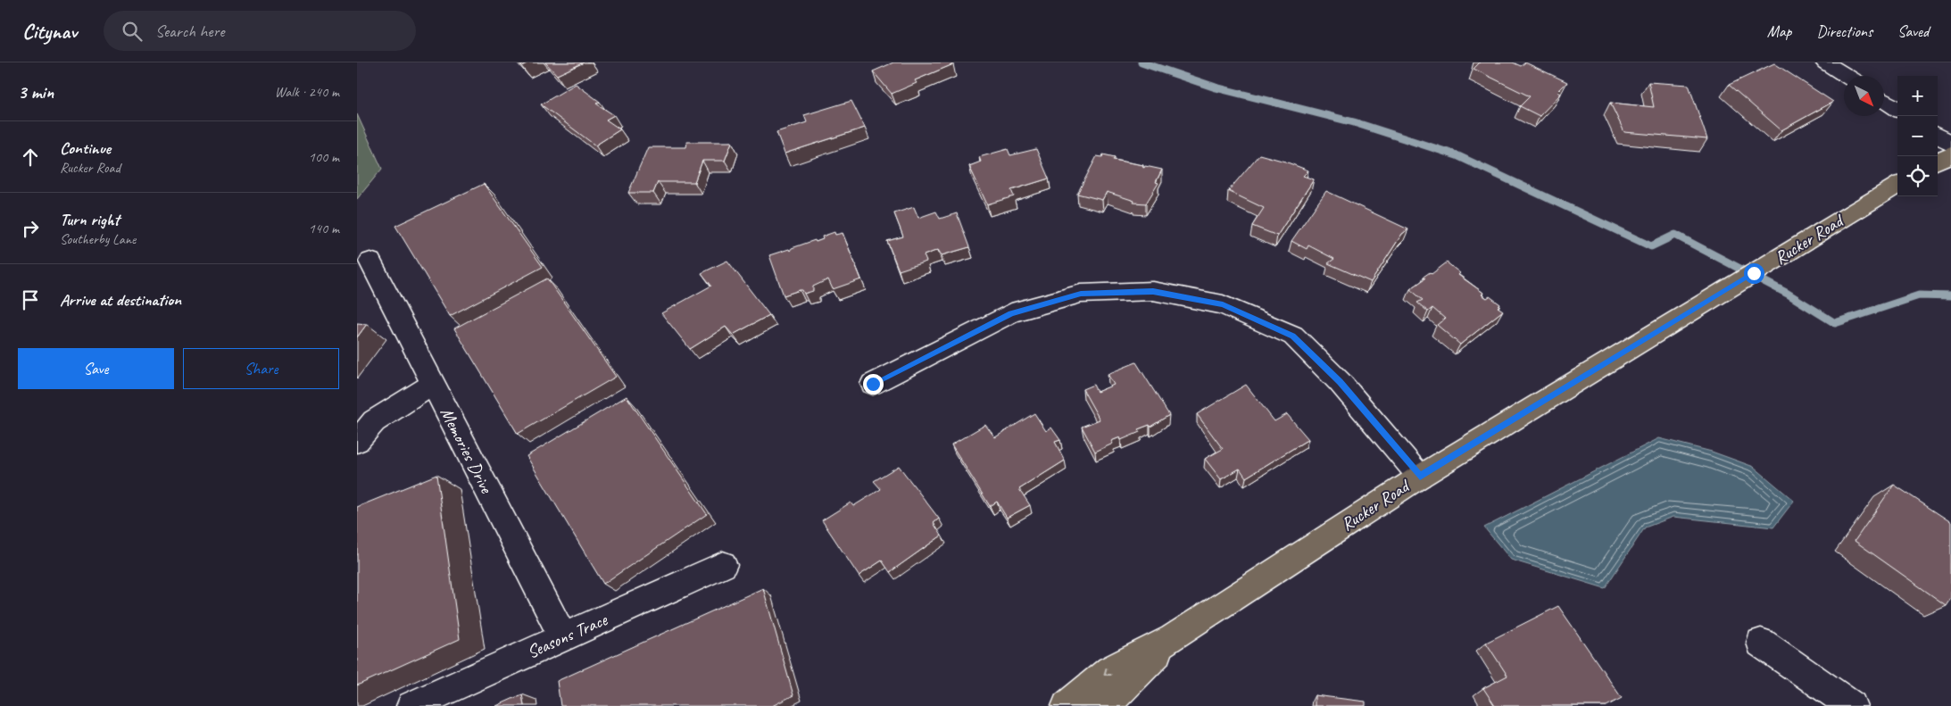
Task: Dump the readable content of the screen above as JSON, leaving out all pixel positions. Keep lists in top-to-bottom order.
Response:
{
  "streets": {
    "main road": ["Rucker Road"],
    "street": ["Memories Drive", "Seasons Trace"]
  },
  "crossings": [
    ["Memories Drive", "Seasons Trace"]
  ],
  "north": "bottom right",
  "page": {
    "header": "Citynav",
    "search": "Search here",
    "nav": ["Map", "Directions", "Saved"],
    "heading": ["3 min", "Walk · 240 m"],
    "map_buttons": ["+", "−"],
    "list": [
      ["Continue", "Rucker Road", "100 m"],
      ["Turn right", "Southerby Lane", "140 m"],
      "Arrive at destination"
    ],
    "buttons": ["Save", "Share"]
  }
}
